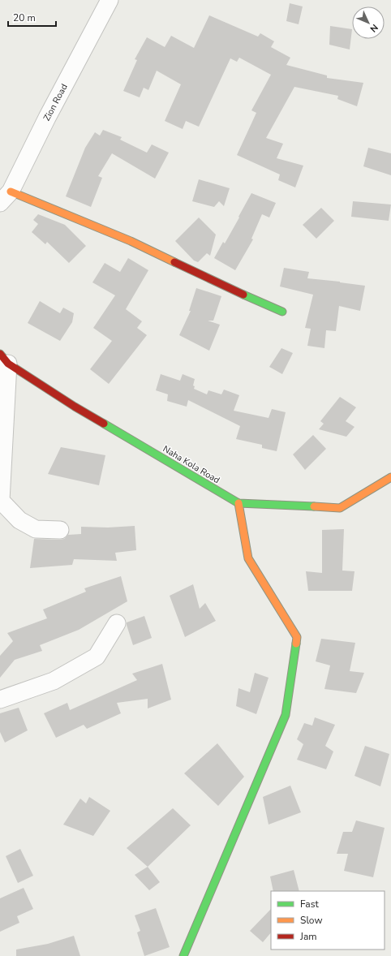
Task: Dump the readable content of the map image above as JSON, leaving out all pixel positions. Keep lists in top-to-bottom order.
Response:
{
  "streets": {
    "street": ["Zion Road", "Naha Kola Road"]
  },
  "legend": ["Fast", "Slow", "Jam"],
  "scale_bar": "20 m",
  "north": "bottom right"
}
